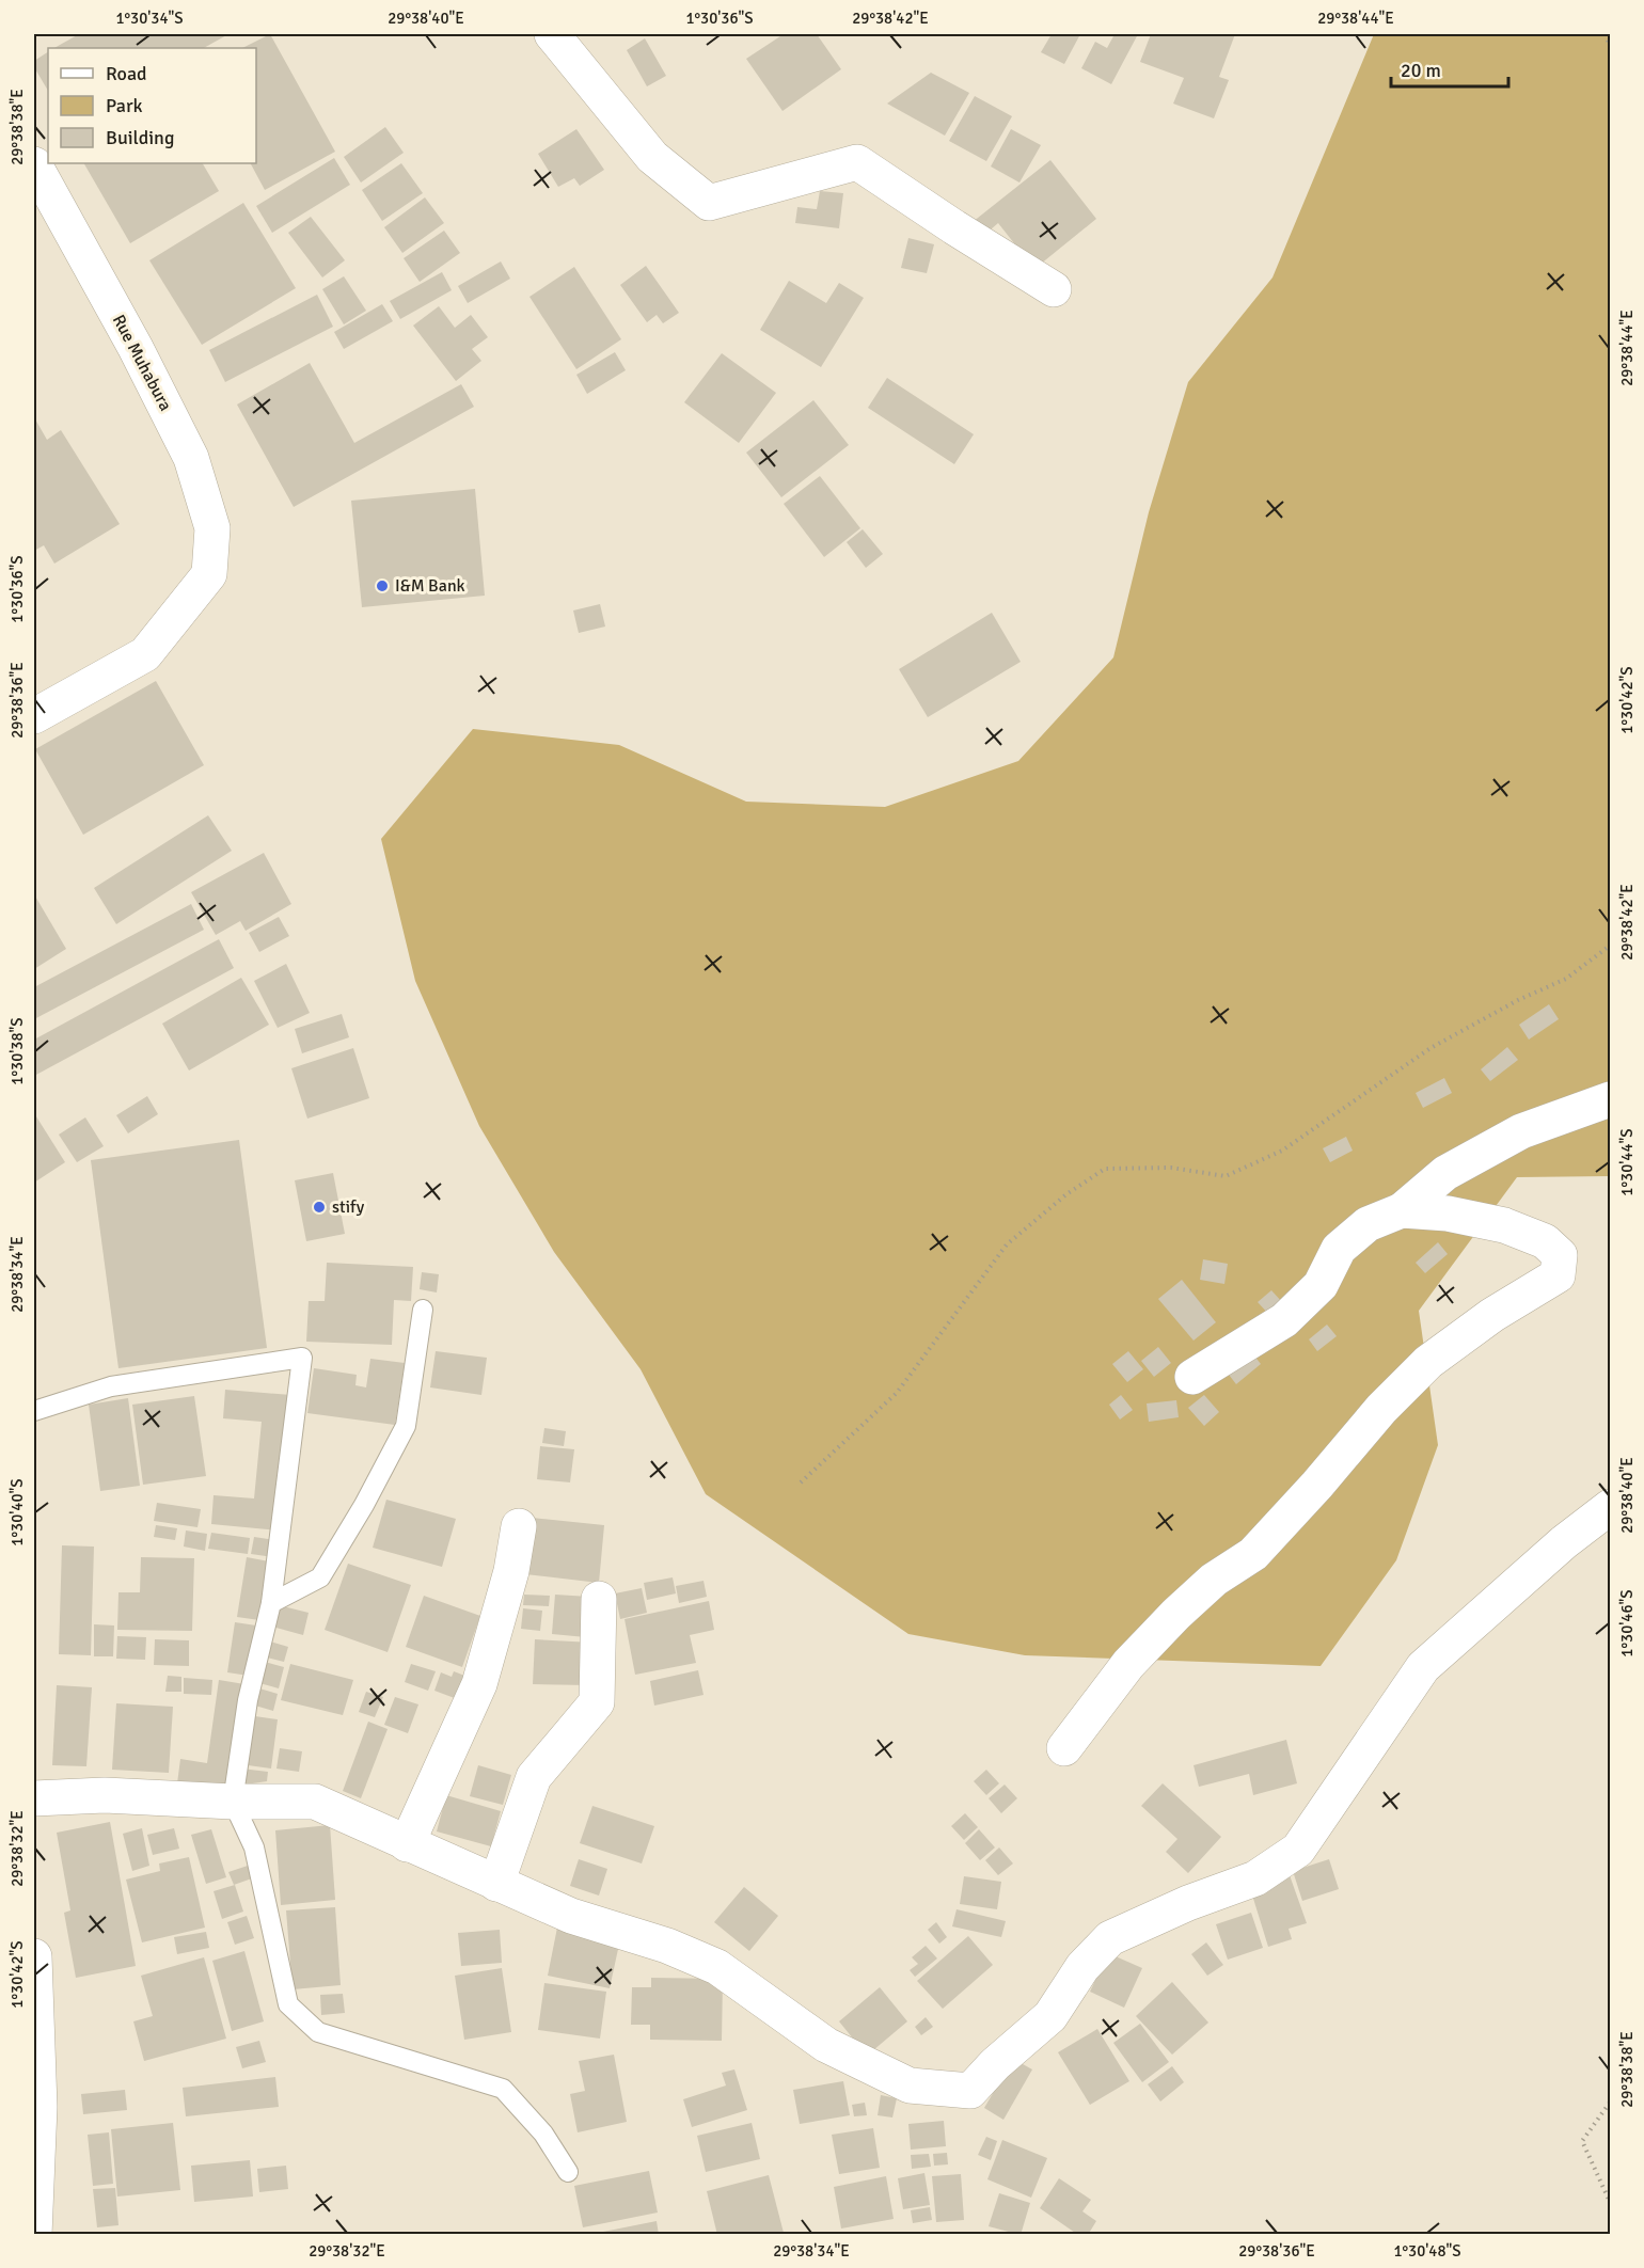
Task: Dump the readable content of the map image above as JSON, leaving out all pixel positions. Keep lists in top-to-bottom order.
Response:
{
  "streets": {
    "street": ["Rue Muhabura"]
  },
  "places": ["I&M Bank", "stify"],
  "legend": ["Road", "Park", "Building"],
  "scale_bar": "20 m",
  "coordinates": [
    "1°30'34\"S",
    "29°38'40\"E",
    "1°30'36\"S",
    "29°38'42\"E",
    "29°38'44\"E",
    "29°38'38\"E",
    "1°30'42\"S",
    "29°38'36\"E",
    "1°30'38\"S",
    "1°30'44\"S",
    "29°38'34\"E",
    "1°30'40\"S",
    "1°30'46\"S",
    "29°38'32\"E",
    "1°30'48\"S"
  ]
}
